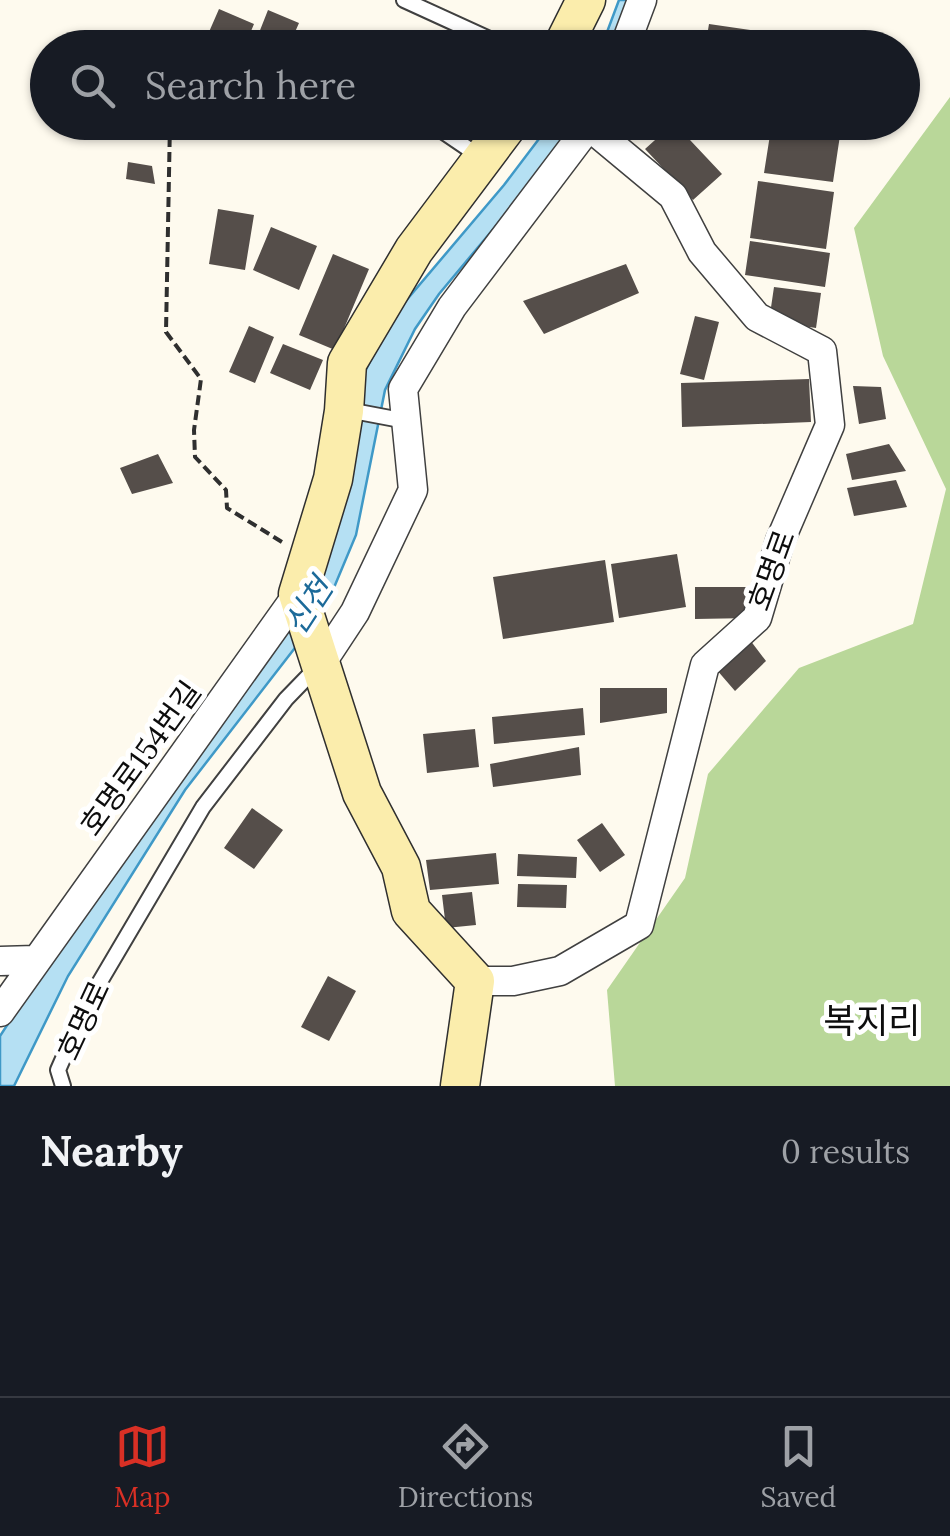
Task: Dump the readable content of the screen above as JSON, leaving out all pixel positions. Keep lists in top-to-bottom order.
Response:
{
  "streets": {
    "street": ["호명로", "호명로154번길"]
  },
  "districts": ["복지리"],
  "water": ["신천"],
  "page": {
    "search": "Search here",
    "heading": ["Nearby", "0 results"],
    "nav": ["Map", "Directions", "Saved"]
  }
}
